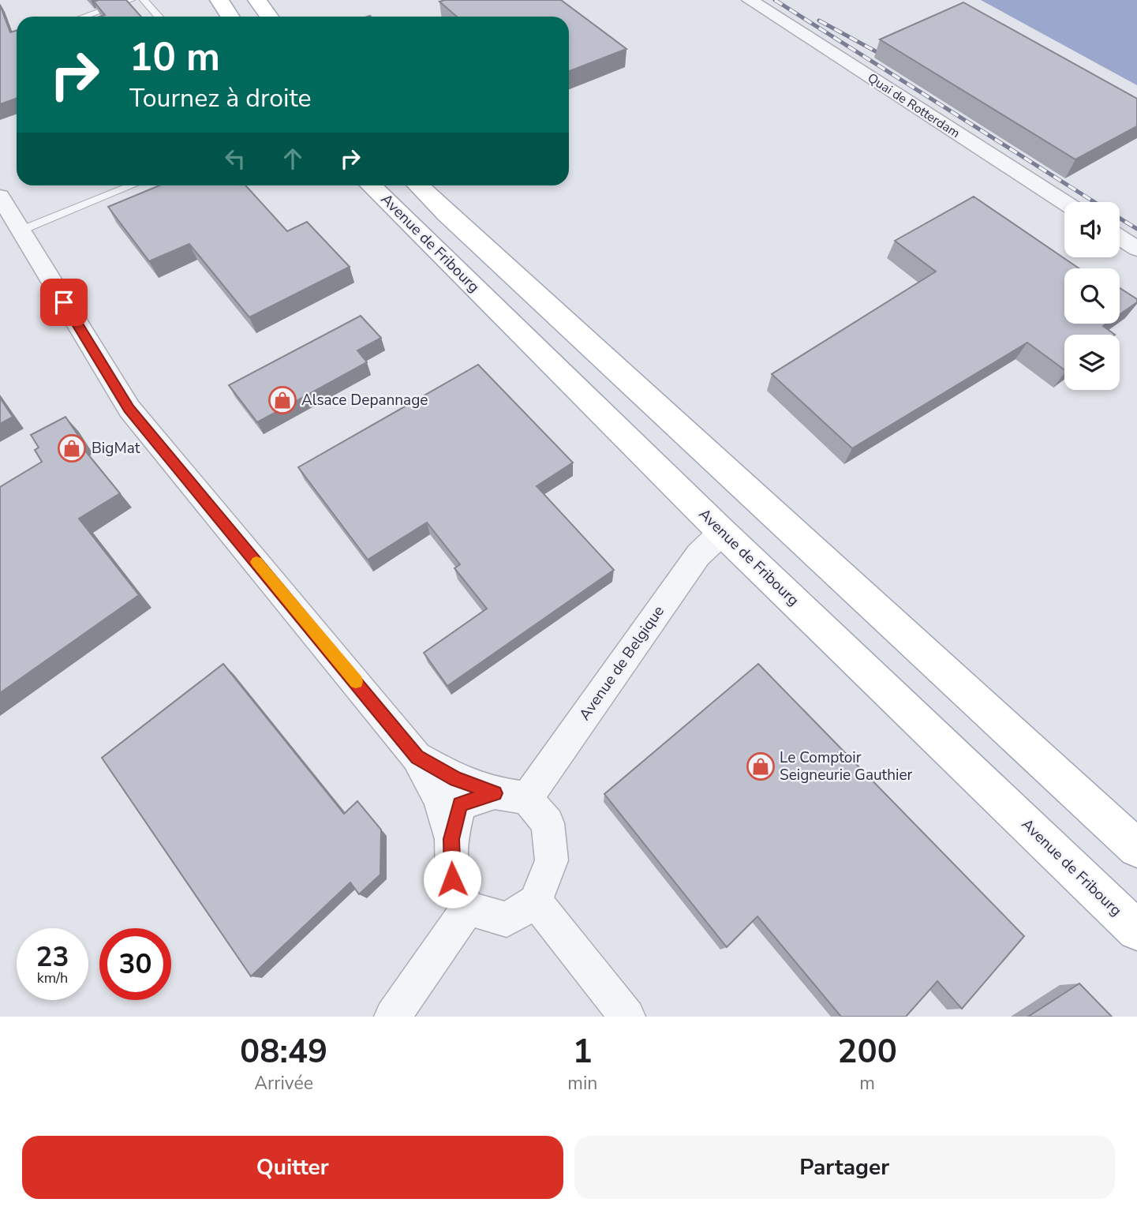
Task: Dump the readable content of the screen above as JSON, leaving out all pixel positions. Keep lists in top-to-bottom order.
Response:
{
  "streets": {
    "main road": ["Avenue de Fribourg"],
    "street": ["Quai de Rotterdam", "Avenue de Belgique"]
  },
  "crossings": [
    ["Avenue de Fribourg", "Avenue de Belgique"]
  ],
  "places": {
    "shop": ["Alsace Depannage", "BigMat", "Le Comptoir Seigneurie Gauthier"]
  },
  "page": {
    "turn": ["10 m", "Tournez à droite"],
    "speed": "23 km/h",
    "limit": "30",
    "eta": [
      "08:49",
      "Arrivée",
      "1",
      "min",
      "200",
      "m"
    ],
    "buttons": ["Quitter", "Partager"]
  }
}
